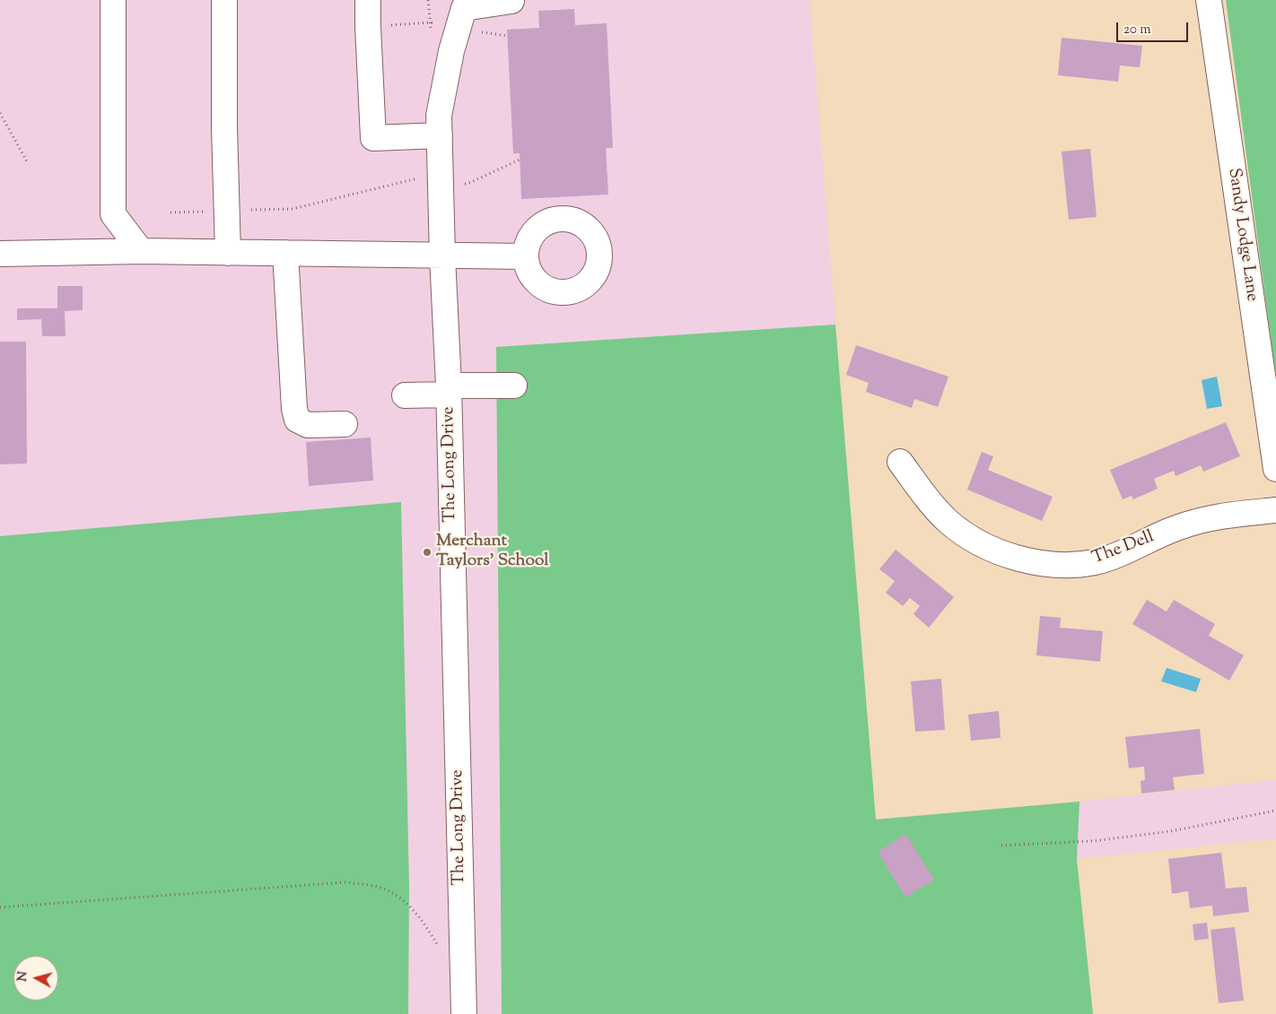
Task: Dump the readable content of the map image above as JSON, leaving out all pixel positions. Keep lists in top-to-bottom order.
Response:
{
  "streets": {
    "street": ["Sandy Lodge Lane", "The Long Drive", "The Dell"]
  },
  "places": ["Merchant Taylors' School"],
  "scale_bar": "20 m",
  "north": "left"
}
